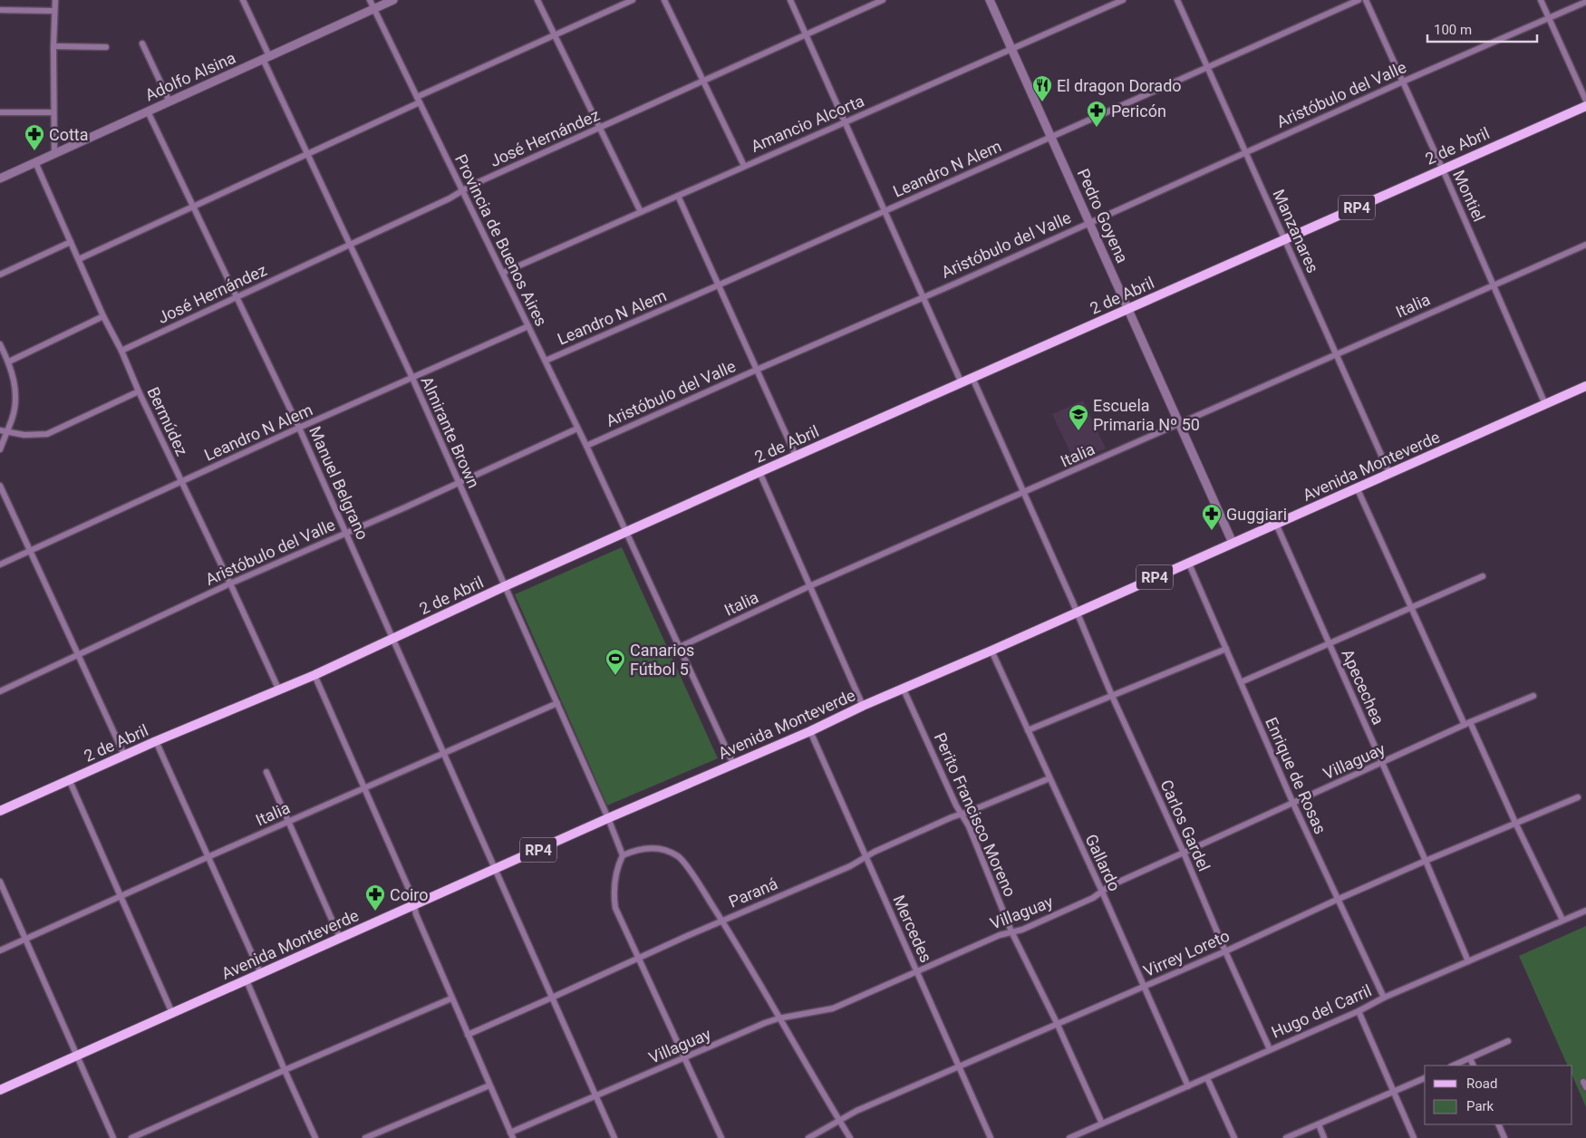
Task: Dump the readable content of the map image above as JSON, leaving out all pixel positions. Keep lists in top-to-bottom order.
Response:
{
  "streets": {
    "main road": ["2 de Abril", "RP4", "Avenida Monteverde"],
    "street": [
      "Adolfo Alsina",
      "Aristóbulo del Valle",
      "Amancio Alcorta",
      "José Hernández",
      "Leandro N Alem",
      "Montiel",
      "Pedro Goyena",
      "Manzanares",
      "Provincia de Buenos Aires",
      "Italia",
      "Bermúdez",
      "Almirante Brown",
      "Manuel Belgrano",
      "Apecechea",
      "Villaguay",
      "Enrique de Rosas",
      "Perito Francisco Moreno",
      "Carlos Gardel",
      "Gallardo",
      "Paraná",
      "Mercedes",
      "Virrey Loreto",
      "Hugo del Carril"
    ]
  },
  "crossings": [
    ["Adolfo Alsina", "Provincia de Buenos Aires"],
    ["Adolfo Alsina", "Bermúdez"],
    ["Adolfo Alsina", "Almirante Brown"],
    ["Adolfo Alsina", "Manuel Belgrano"],
    ["Aristóbulo del Valle", "Montiel"],
    ["Aristóbulo del Valle", "Pedro Goyena"],
    ["Aristóbulo del Valle", "Manzanares"],
    ["Aristóbulo del Valle", "Provincia de Buenos Aires"],
    ["Aristóbulo del Valle", "Bermúdez"],
    ["Aristóbulo del Valle", "Almirante Brown"],
    ["Aristóbulo del Valle", "Manuel Belgrano"],
    ["Amancio Alcorta", "Pedro Goyena"],
    ["Amancio Alcorta", "Provincia de Buenos Aires"],
    ["José Hernández", "Provincia de Buenos Aires"],
    ["José Hernández", "Bermúdez"],
    ["José Hernández", "Almirante Brown"],
    ["José Hernández", "Manuel Belgrano"],
    ["2 de Abril", "Montiel"],
    ["2 de Abril", "Pedro Goyena"],
    ["2 de Abril", "Manzanares"],
    ["2 de Abril", "Provincia de Buenos Aires"],
    ["2 de Abril", "Bermúdez"],
    ["2 de Abril", "Almirante Brown"],
    ["2 de Abril", "Manuel Belgrano"],
    ["2 de Abril", "Carlos Gardel"],
    ["Leandro N Alem", "Pedro Goyena"],
    ["Leandro N Alem", "Manzanares"],
    ["Leandro N Alem", "Provincia de Buenos Aires"],
    ["Leandro N Alem", "Bermúdez"],
    ["Leandro N Alem", "Almirante Brown"],
    ["Leandro N Alem", "Manuel Belgrano"],
    ["Montiel", "Italia"],
    ["Montiel", "Avenida Monteverde"],
    ["Pedro Goyena", "Italia"],
    ["Pedro Goyena", "Avenida Monteverde"],
    ["Manzanares", "Italia"],
    ["Manzanares", "Avenida Monteverde"],
    ["Provincia de Buenos Aires", "Italia"],
    ["Provincia de Buenos Aires", "Avenida Monteverde"],
    ["Italia", "Almirante Brown"],
    ["Italia", "Manuel Belgrano"],
    ["Italia", "Carlos Gardel"],
    ["Almirante Brown", "Avenida Monteverde"],
    ["Avenida Monteverde", "Manuel Belgrano"],
    ["Avenida Monteverde", "Apecechea"],
    ["Avenida Monteverde", "Enrique de Rosas"],
    ["Avenida Monteverde", "Perito Francisco Moreno"],
    ["Avenida Monteverde", "Carlos Gardel"],
    ["Avenida Monteverde", "Gallardo"],
    ["Avenida Monteverde", "Mercedes"],
    ["Manuel Belgrano", "Villaguay"],
    ["Manuel Belgrano", "Paraná"],
    ["Apecechea", "Villaguay"],
    ["Apecechea", "Virrey Loreto"],
    ["Apecechea", "Hugo del Carril"],
    ["Villaguay", "Enrique de Rosas"],
    ["Villaguay", "Perito Francisco Moreno"],
    ["Villaguay", "Carlos Gardel"],
    ["Villaguay", "Gallardo"],
    ["Villaguay", "Mercedes"],
    ["Enrique de Rosas", "Virrey Loreto"],
    ["Enrique de Rosas", "Hugo del Carril"],
    ["Perito Francisco Moreno", "Paraná"],
    ["Perito Francisco Moreno", "Virrey Loreto"],
    ["Perito Francisco Moreno", "Hugo del Carril"],
    ["Carlos Gardel", "Virrey Loreto"],
    ["Carlos Gardel", "Hugo del Carril"],
    ["Gallardo", "Paraná"],
    ["Gallardo", "Virrey Loreto"],
    ["Gallardo", "Hugo del Carril"],
    ["Paraná", "Mercedes"],
    ["Mercedes", "Virrey Loreto"]
  ],
  "places": {
    "restaurant": ["El dragon Dorado"],
    "pharmacy": [
      "Pericón",
      "Cotta",
      "Guggiari",
      "Coiro"
    ],
    "school or university": ["Escuela Primaria Nº 50"],
    "sports": ["Canarios Fútbol 5"]
  },
  "legend": ["Road", "Park"],
  "scale_bar": "100 m"
}
